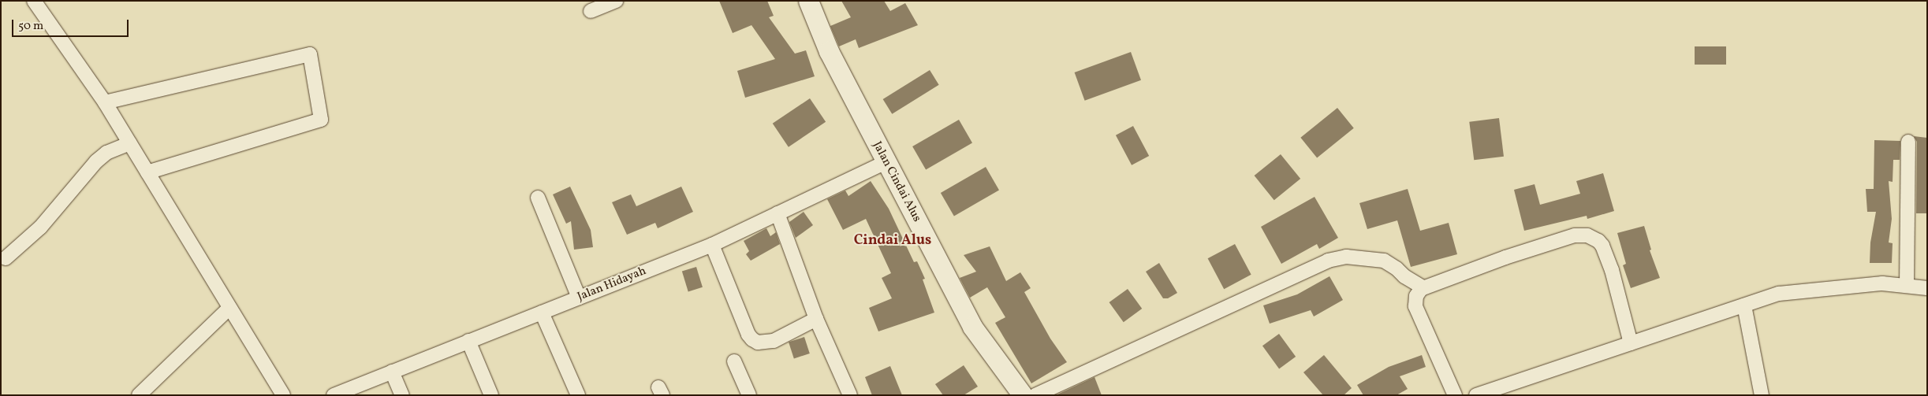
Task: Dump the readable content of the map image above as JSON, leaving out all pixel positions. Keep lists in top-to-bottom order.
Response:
{
  "streets": {
    "street": ["Jalan Cindai Alus", "Jalan Hidayah"]
  },
  "crossings": [
    ["Jalan Cindai Alus", "Jalan Hidayah"]
  ],
  "districts": ["Cindai Alus"],
  "scale_bar": "50 m"
}
